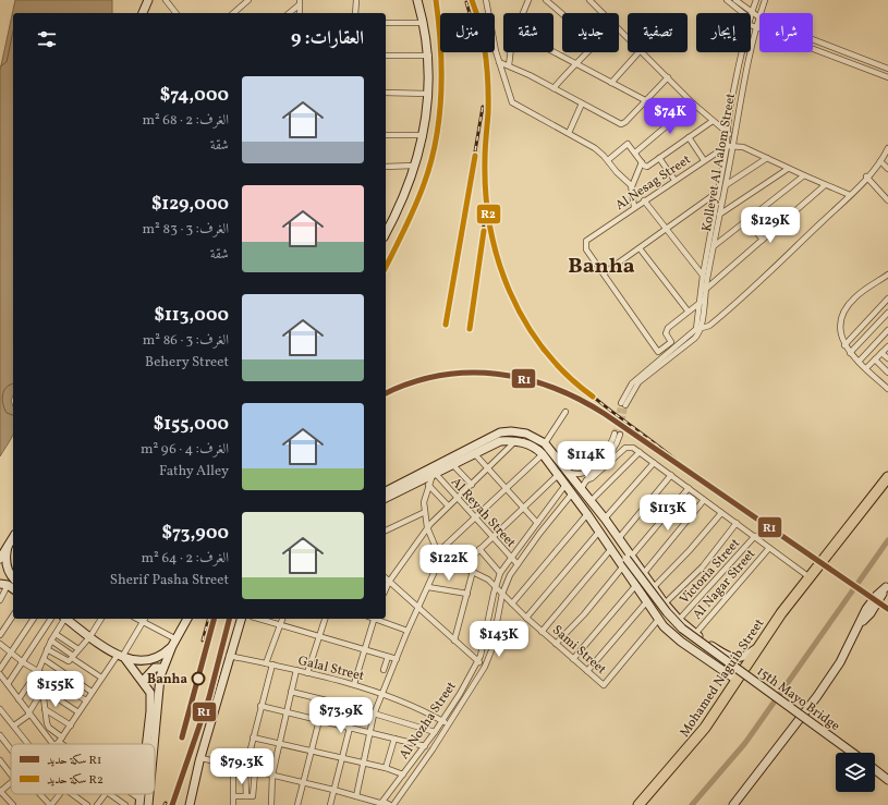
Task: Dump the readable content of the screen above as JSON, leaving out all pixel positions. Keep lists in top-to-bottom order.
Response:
{
  "streets": {
    "highway": ["Mohamed Naguib Street"],
    "main road": ["15th Mayo Bridge"],
    "street": [
      "Kolleyet Al Aalom Street",
      "Al Nesag Street",
      "Al Reyah Street",
      "Victoria Street",
      "Al Nagar Street",
      "Sami Street",
      "Galal Street",
      "Al Nozha Street"
    ]
  },
  "crossings": [
    ["Kolleyet Al Aalom Street", "Al Nesag Street"],
    ["Al Reyah Street", "Al Nozha Street"],
    ["Sami Street", "Al Nozha Street"],
    ["Galal Street", "Al Nozha Street"],
    ["15th Mayo Bridge", "Al Nozha Street"]
  ],
  "districts": ["Banha"],
  "places": ["Banha"],
  "lines": ["rail line R2", "rail line R1"],
  "legend": ["سكة حديد R1", "سكة حديد R2"],
  "page": {
    "chip": [
      "شراء",
      "إيجار",
      "تصفية",
      "جديد",
      "شقة",
      "منزل"
    ],
    "heading": "العقارات: 9",
    "list": [
      {
        "name": "$74,000",
        "note": "الغرف: 2 · 68 m² · شقة"
      },
      {
        "name": "$129,000",
        "note": "الغرف: 3 · 83 m² · شقة"
      },
      {
        "name": "$113,000",
        "note": "الغرف: 3 · 86 m² · Behery Street"
      },
      {
        "name": "$155,000",
        "note": "الغرف: 4 · 96 m² · Fathy Alley"
      },
      {
        "name": "$73,900",
        "note": "الغرف: 2 · 64 m² · Sherif Pasha Street"
      }
    ],
    "price": [
      "$74K",
      "$129K",
      "$114K",
      "$113K",
      "$122K",
      "$143K",
      "$155K",
      "$73.9K",
      "$79.3K"
    ]
  }
}
